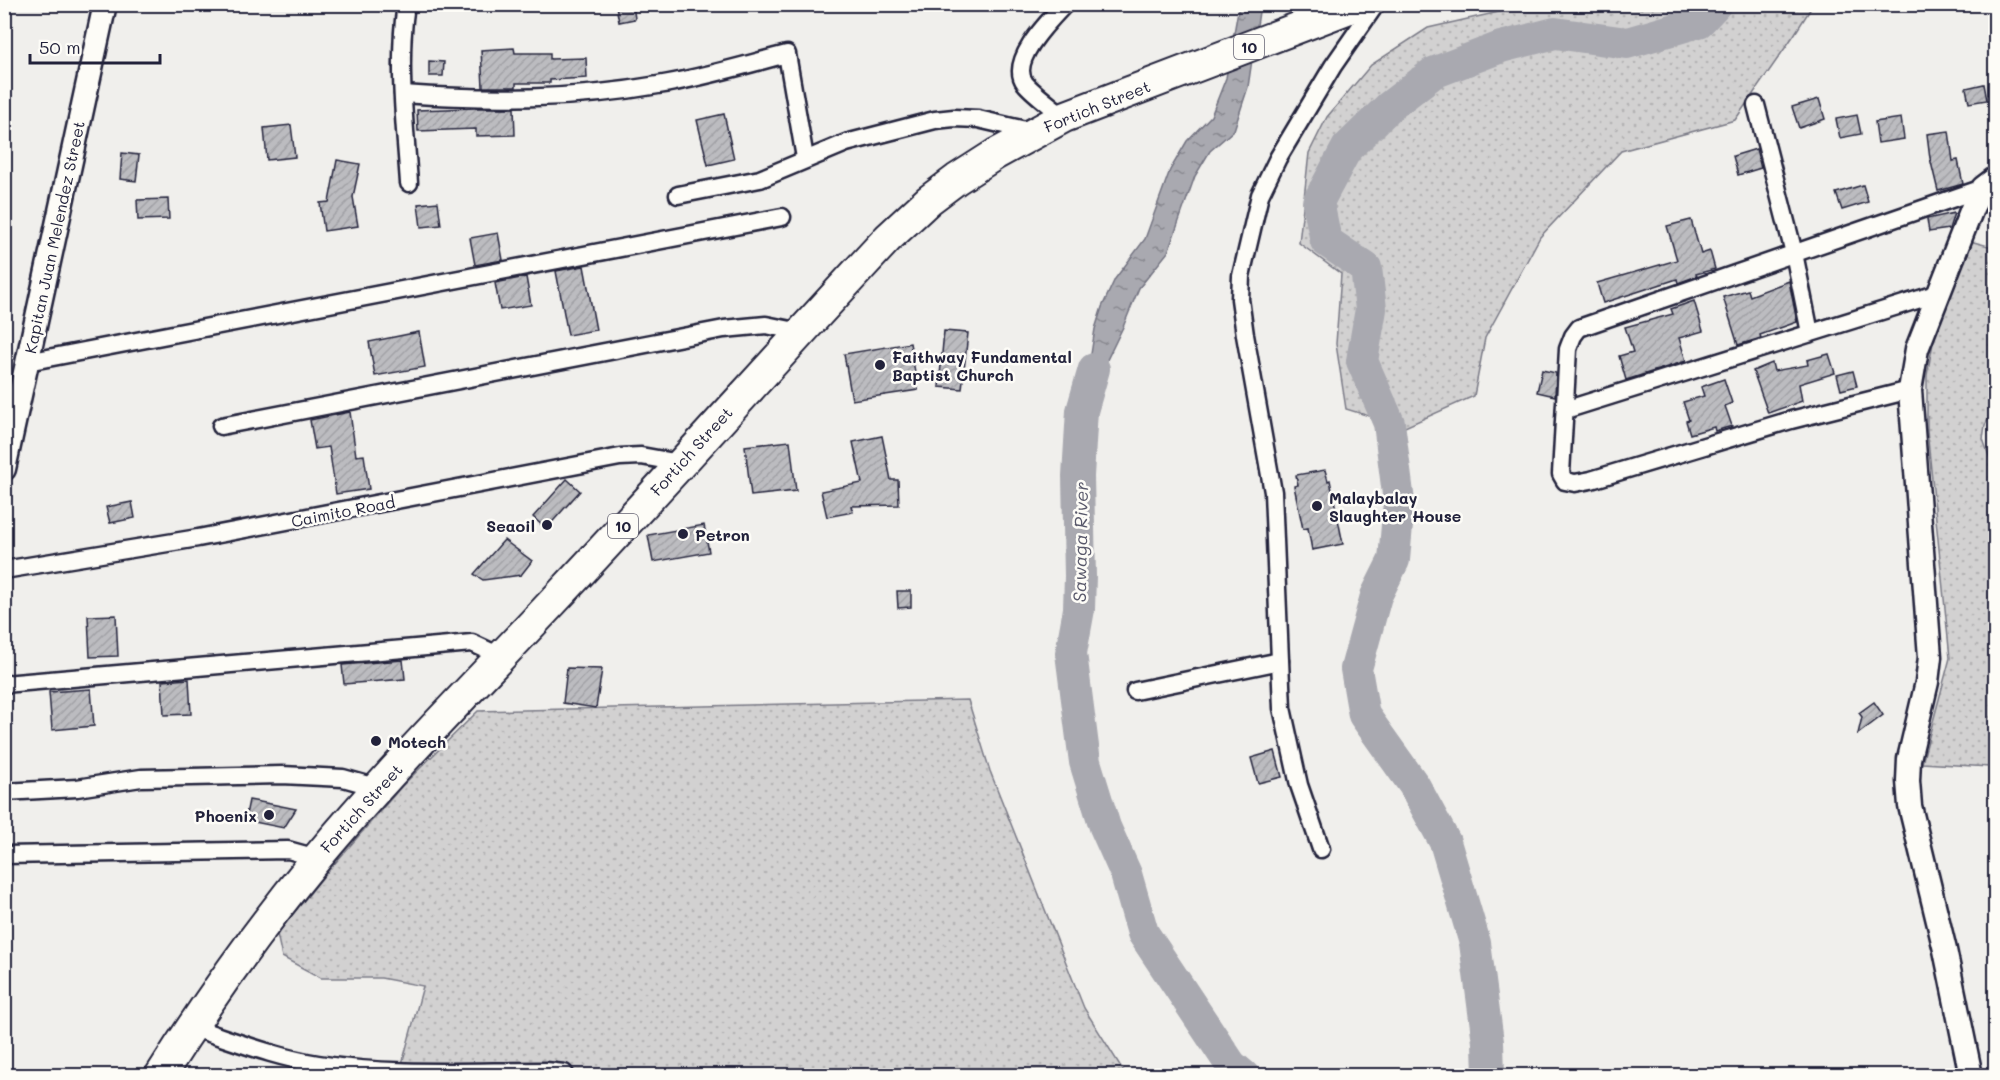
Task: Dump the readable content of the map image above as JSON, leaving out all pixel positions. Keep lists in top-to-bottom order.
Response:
{
  "streets": {
    "highway": ["10", "Fortich Street"],
    "street": ["Kapitan Juan Melendez Street", "Caimito Road"]
  },
  "crossings": [
    ["Fortich Street", "Caimito Road"]
  ],
  "water": ["Sawaga River"],
  "places": [
    "Faithway Fundamental Baptist Church",
    "Malaybalay Slaughter House",
    "Seaoil",
    "Petron",
    "Motech",
    "Phoenix"
  ],
  "scale_bar": "50 m"
}
